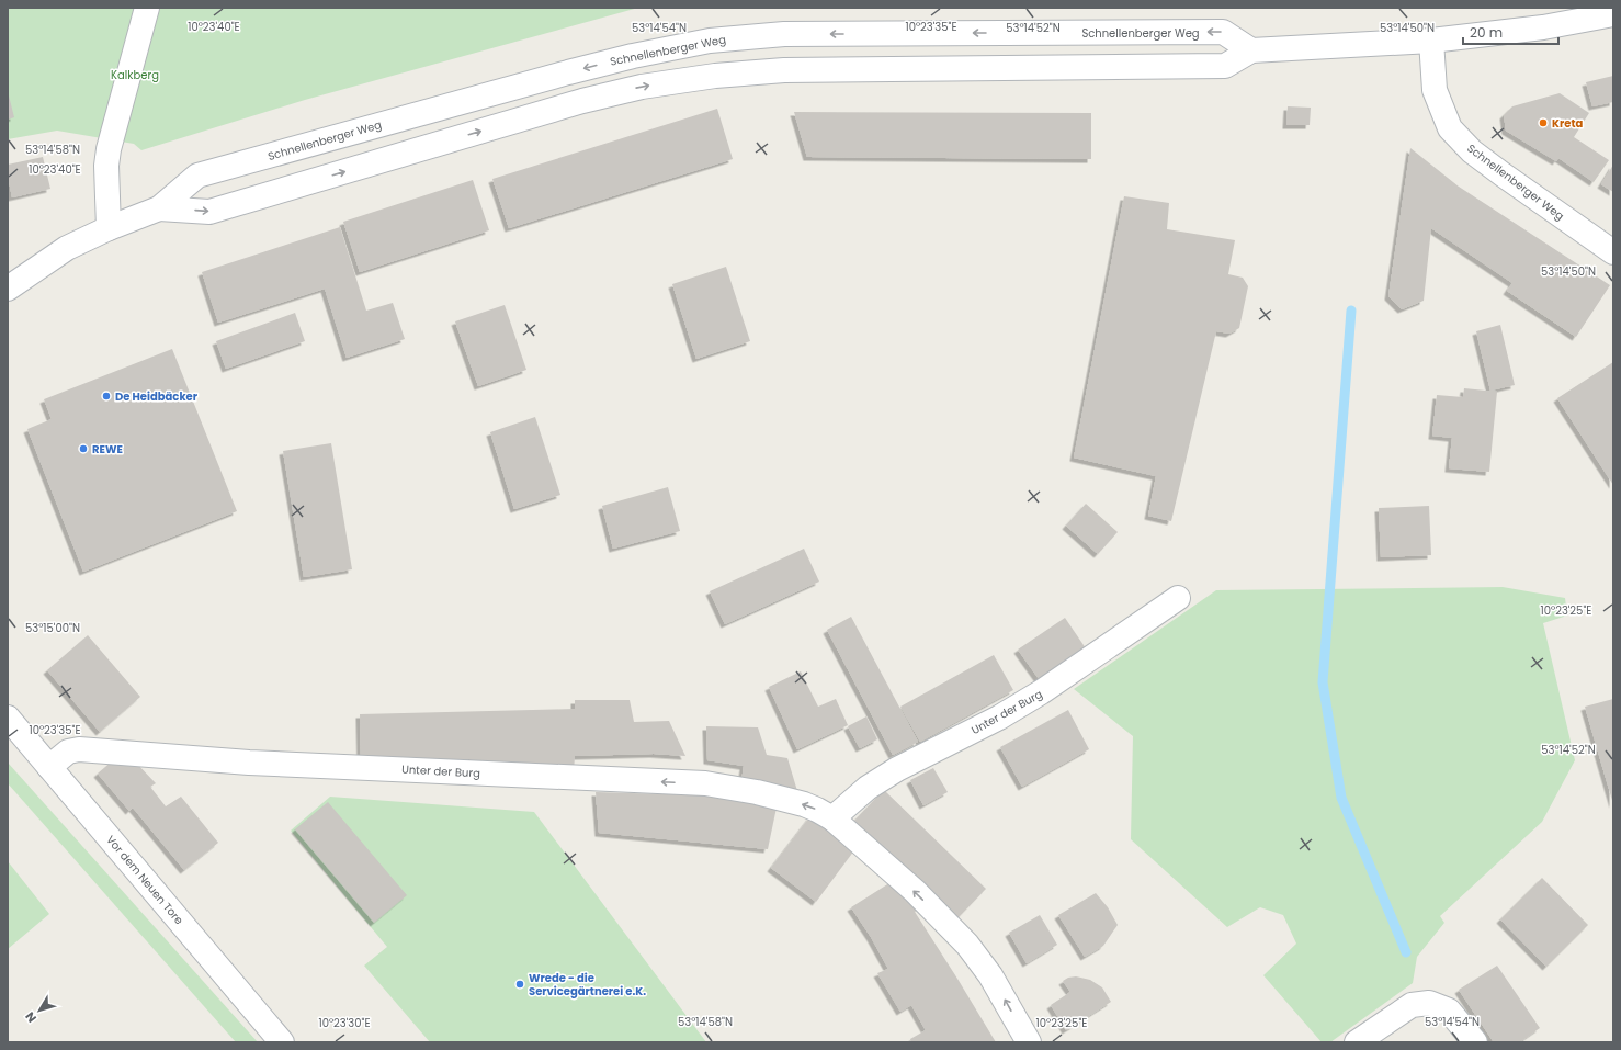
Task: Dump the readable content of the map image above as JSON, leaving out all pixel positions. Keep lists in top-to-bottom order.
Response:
{
  "streets": {
    "main road": ["Schnellenberger Weg", "Unter der Burg", "Vor dem Neuen Tore"]
  },
  "crossings": [
    ["Unter der Burg", "Vor dem Neuen Tore"]
  ],
  "one_way": ["Unter der Burg"],
  "parks": ["Kalkberg"],
  "places": [
    "Kreta",
    "De Heidbäcker",
    "REWE",
    "Wrede - die Servicegärtnerei e.K."
  ],
  "scale_bar": "20 m",
  "north": "bottom left",
  "coordinates": [
    "10°23'40\"E",
    "10°23'35\"E",
    "53°14'54\"N",
    "53°14'52\"N",
    "53°14'50\"N",
    "53°14'58\"N",
    "10°23'25\"E",
    "53°15'00\"N",
    "10°23'30\"E"
  ]
}
